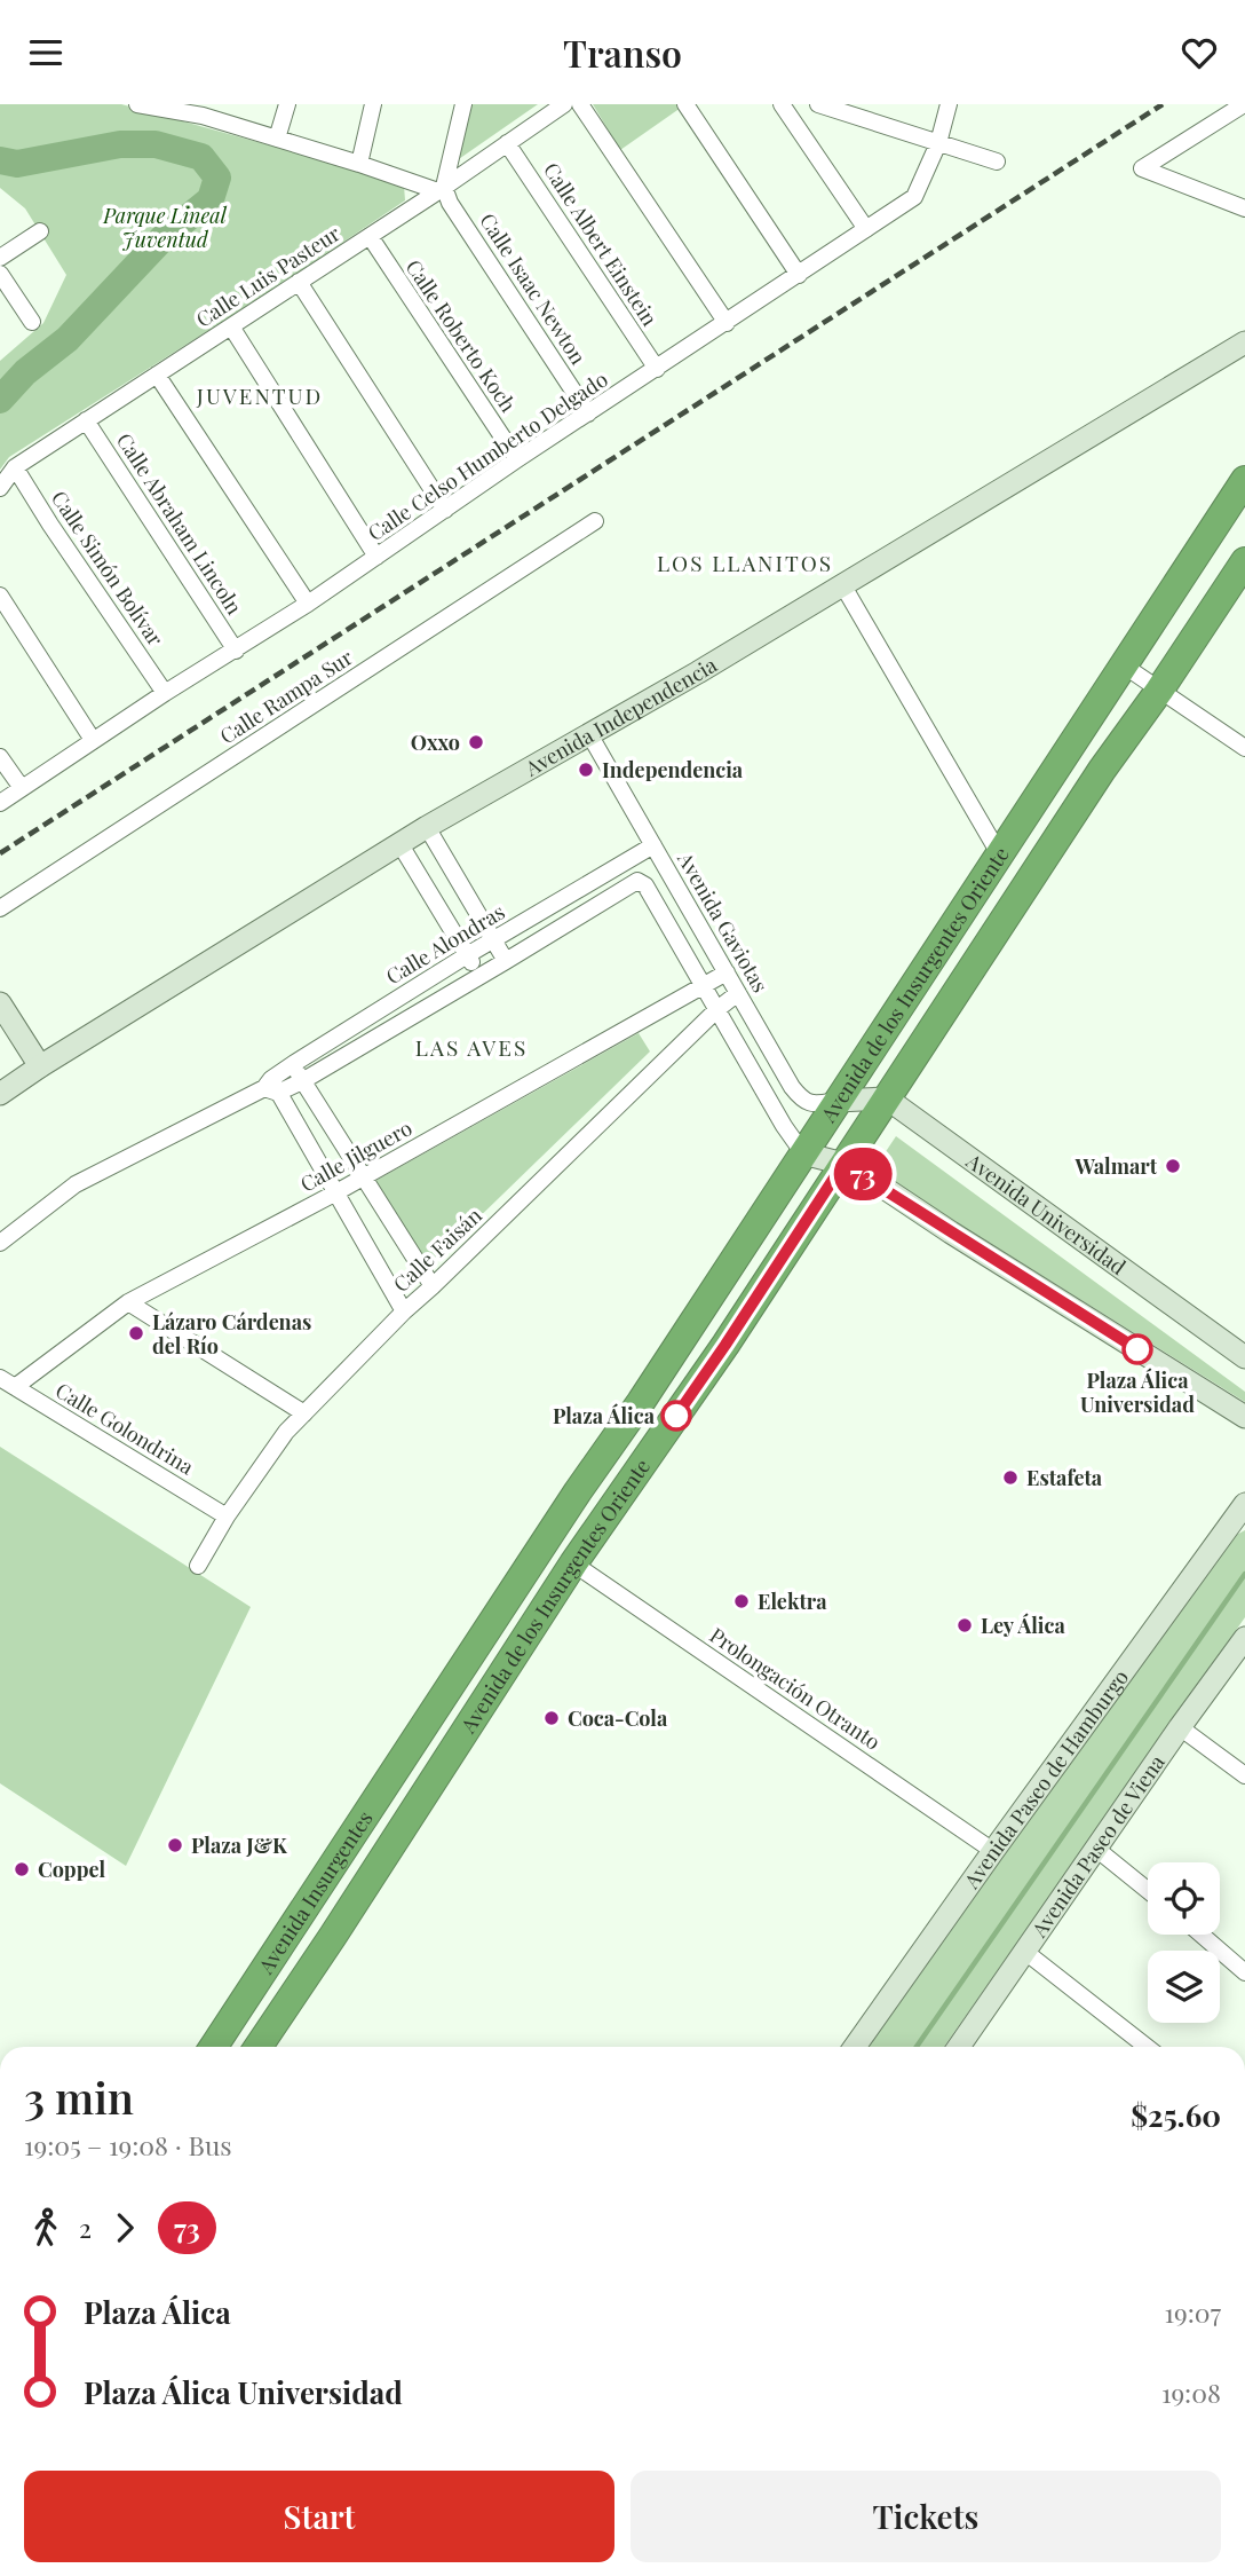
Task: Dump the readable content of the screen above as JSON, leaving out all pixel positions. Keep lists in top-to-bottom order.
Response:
{
  "streets": {
    "highway": ["Avenida de los Insurgentes Oriente", "Avenida Insurgentes"],
    "main road": [
      "Avenida Independencia",
      "Avenida Universidad",
      "Avenida Paseo de Hamburgo",
      "Avenida Paseo de Viena"
    ],
    "street": [
      "Calle Albert Einstein",
      "Calle Luis Pasteur",
      "Calle Isaac Newton",
      "Calle Roberto Koch",
      "Calle Celso Humberto Delgado",
      "Calle Abraham Lincoln",
      "Calle Simón Bolívar",
      "Calle Rampa Sur",
      "Avenida Gaviotas",
      "Calle Alondras",
      "Calle Jilguero",
      "Calle Faisán",
      "Calle Golondrina",
      "Prolongación Otranto"
    ]
  },
  "crossings": [
    ["Calle Albert Einstein", "Calle Luis Pasteur"],
    ["Calle Albert Einstein", "Calle Celso Humberto Delgado"],
    ["Calle Luis Pasteur", "Calle Isaac Newton"],
    ["Calle Luis Pasteur", "Calle Roberto Koch"],
    ["Calle Luis Pasteur", "Calle Abraham Lincoln"],
    ["Calle Luis Pasteur", "Calle Simón Bolívar"],
    ["Calle Isaac Newton", "Calle Celso Humberto Delgado"],
    ["Calle Roberto Koch", "Calle Celso Humberto Delgado"],
    ["Calle Celso Humberto Delgado", "Calle Abraham Lincoln"],
    ["Calle Celso Humberto Delgado", "Calle Simón Bolívar"],
    ["Avenida Independencia", "Avenida Gaviotas"],
    ["Avenida Gaviotas", "Calle Alondras"],
    ["Avenida Gaviotas", "Avenida de los Insurgentes Oriente"],
    ["Avenida Gaviotas", "Calle Jilguero"],
    ["Avenida Gaviotas", "Calle Faisán"],
    ["Calle Alondras", "Calle Jilguero"],
    ["Avenida de los Insurgentes Oriente", "Avenida Universidad"],
    ["Avenida de los Insurgentes Oriente", "Prolongación Otranto"],
    ["Avenida de los Insurgentes Oriente", "Avenida Insurgentes"],
    ["Calle Jilguero", "Calle Golondrina"],
    ["Calle Faisán", "Calle Golondrina"],
    ["Prolongación Otranto", "Avenida Paseo de Hamburgo"]
  ],
  "districts": ["JUVENTUD", "LOS LLANITOS", "LAS AVES"],
  "parks": ["Parque Lineal Juventud"],
  "places": [
    "Oxxo",
    "Independencia",
    "Walmart",
    "Lázaro Cárdenas del Río",
    "Plaza Álica Universidad",
    "Plaza Álica",
    "Estafeta",
    "Elektra",
    "Ley Álica",
    "Coca-Cola",
    "Plaza J&K",
    "Coppel"
  ],
  "lines": ["bus line 73"],
  "page": {
    "header": "Transo",
    "on_map": "73",
    "heading": ["3 min", "19:05 – 19:08 · Bus", "$25.60"],
    "legs": ["2", "73"],
    "list": [
      {
        "name": "Plaza Álica",
        "value": "19:07"
      },
      {
        "name": "Plaza Álica Universidad",
        "value": "19:08"
      }
    ],
    "buttons": ["Start", "Tickets"]
  }
}
